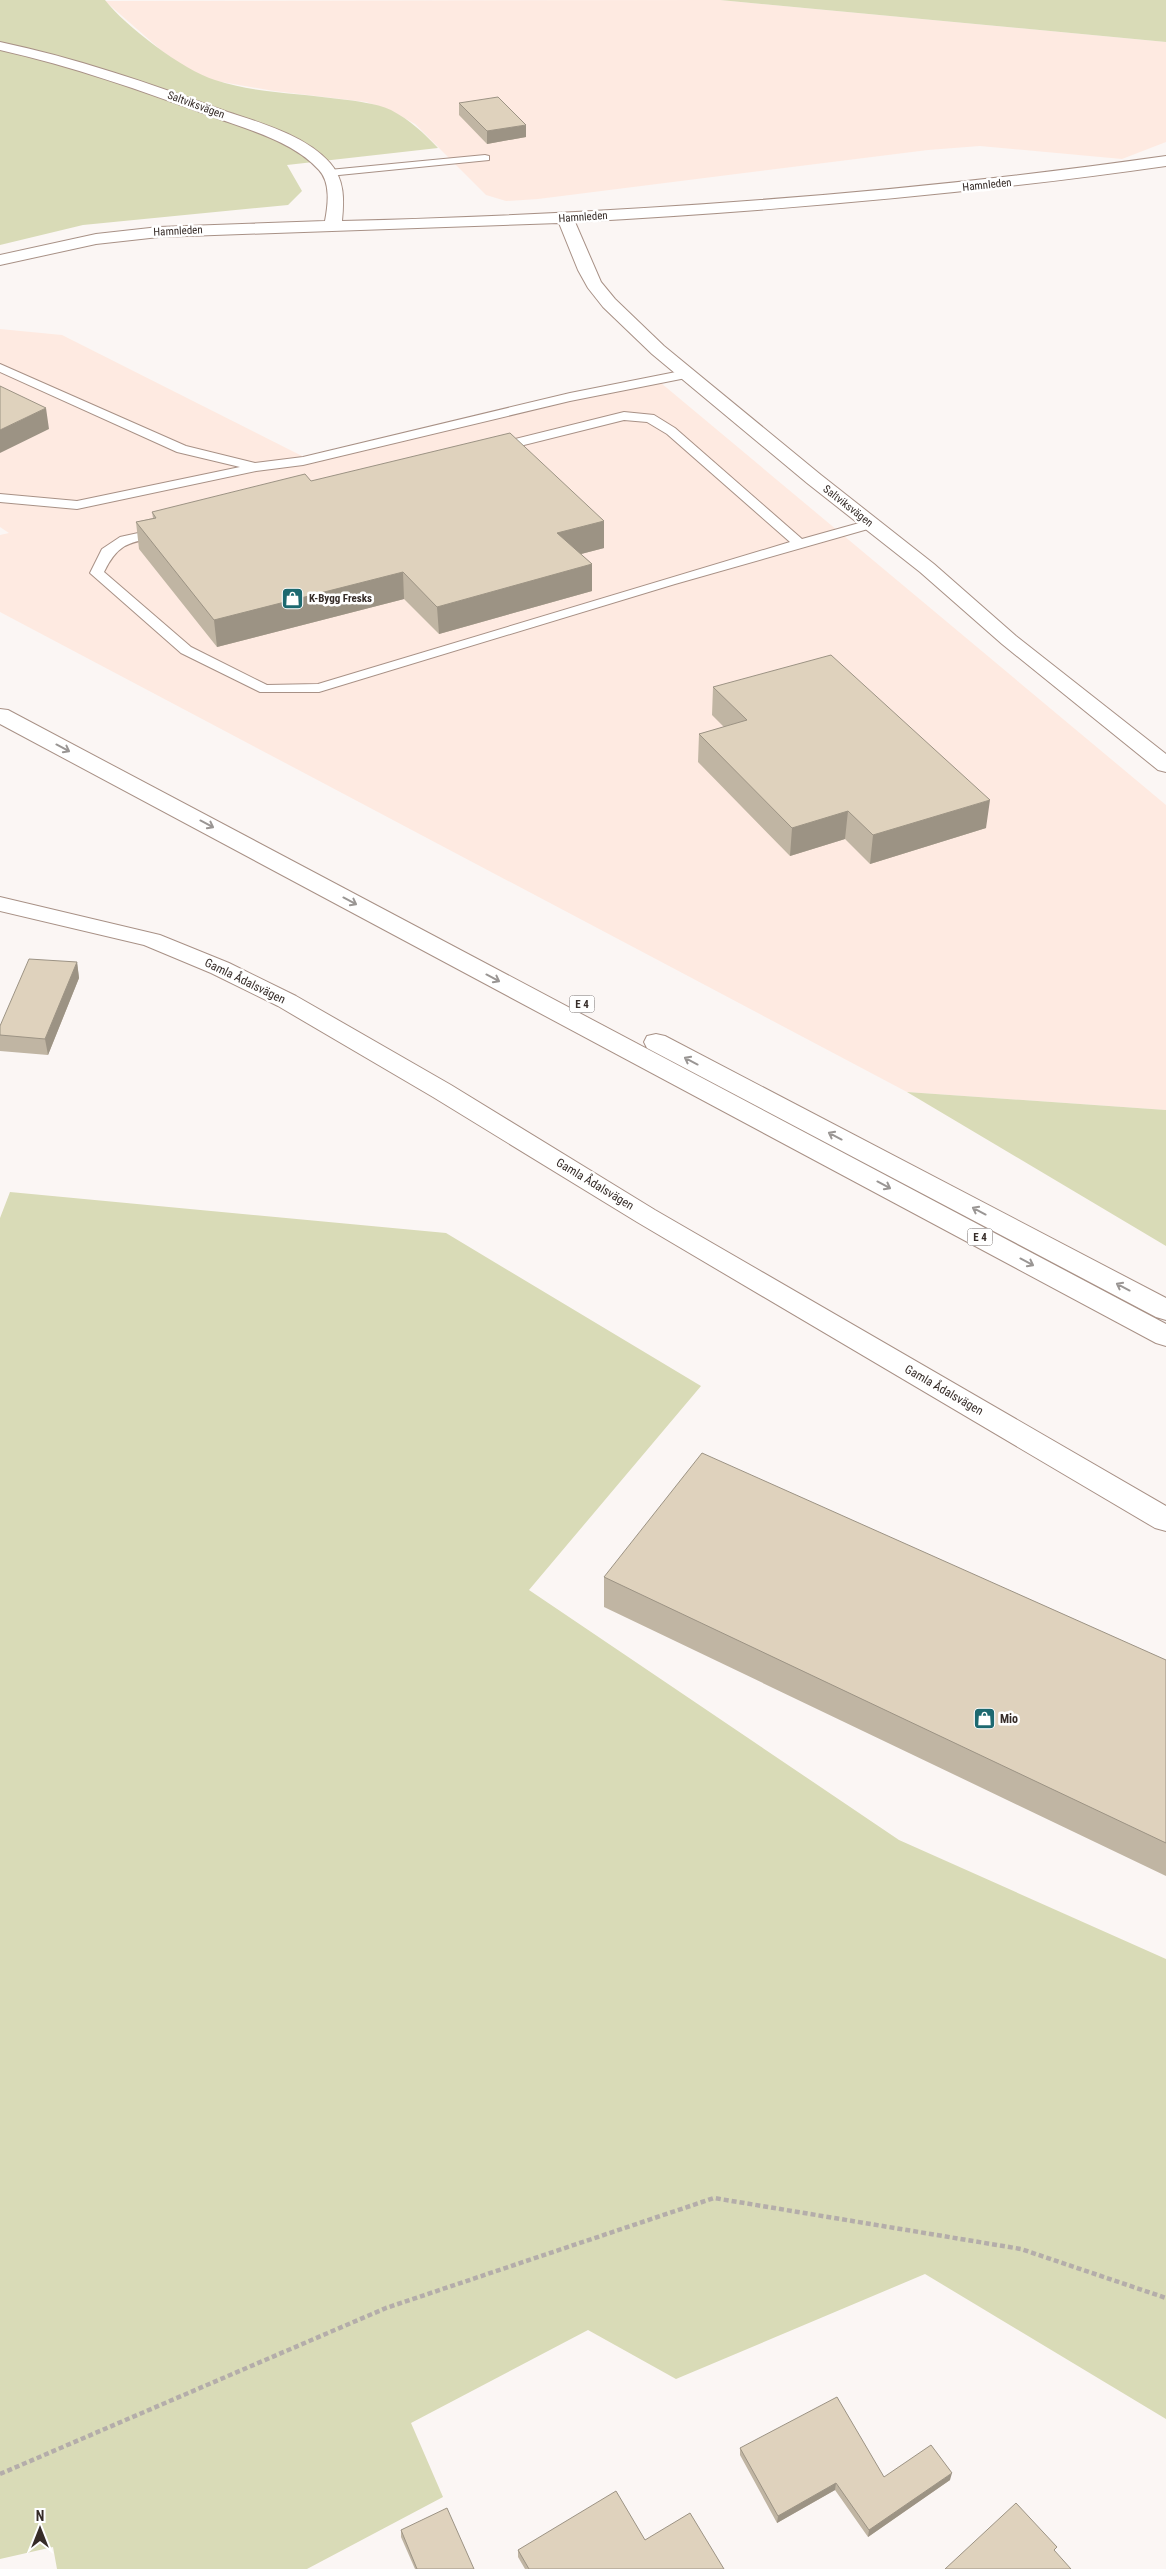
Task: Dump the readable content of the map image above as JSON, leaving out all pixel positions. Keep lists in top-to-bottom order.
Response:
{
  "streets": {
    "main road": [
      "Saltviksvägen",
      "Hamnleden",
      "Gamla Ådalsvägen",
      "E 4"
    ]
  },
  "crossings": [
    ["Saltviksvägen", "Hamnleden"]
  ],
  "places": {
    "shop": ["K-Bygg Fresks", "Mio"]
  },
  "north": "top"
}
